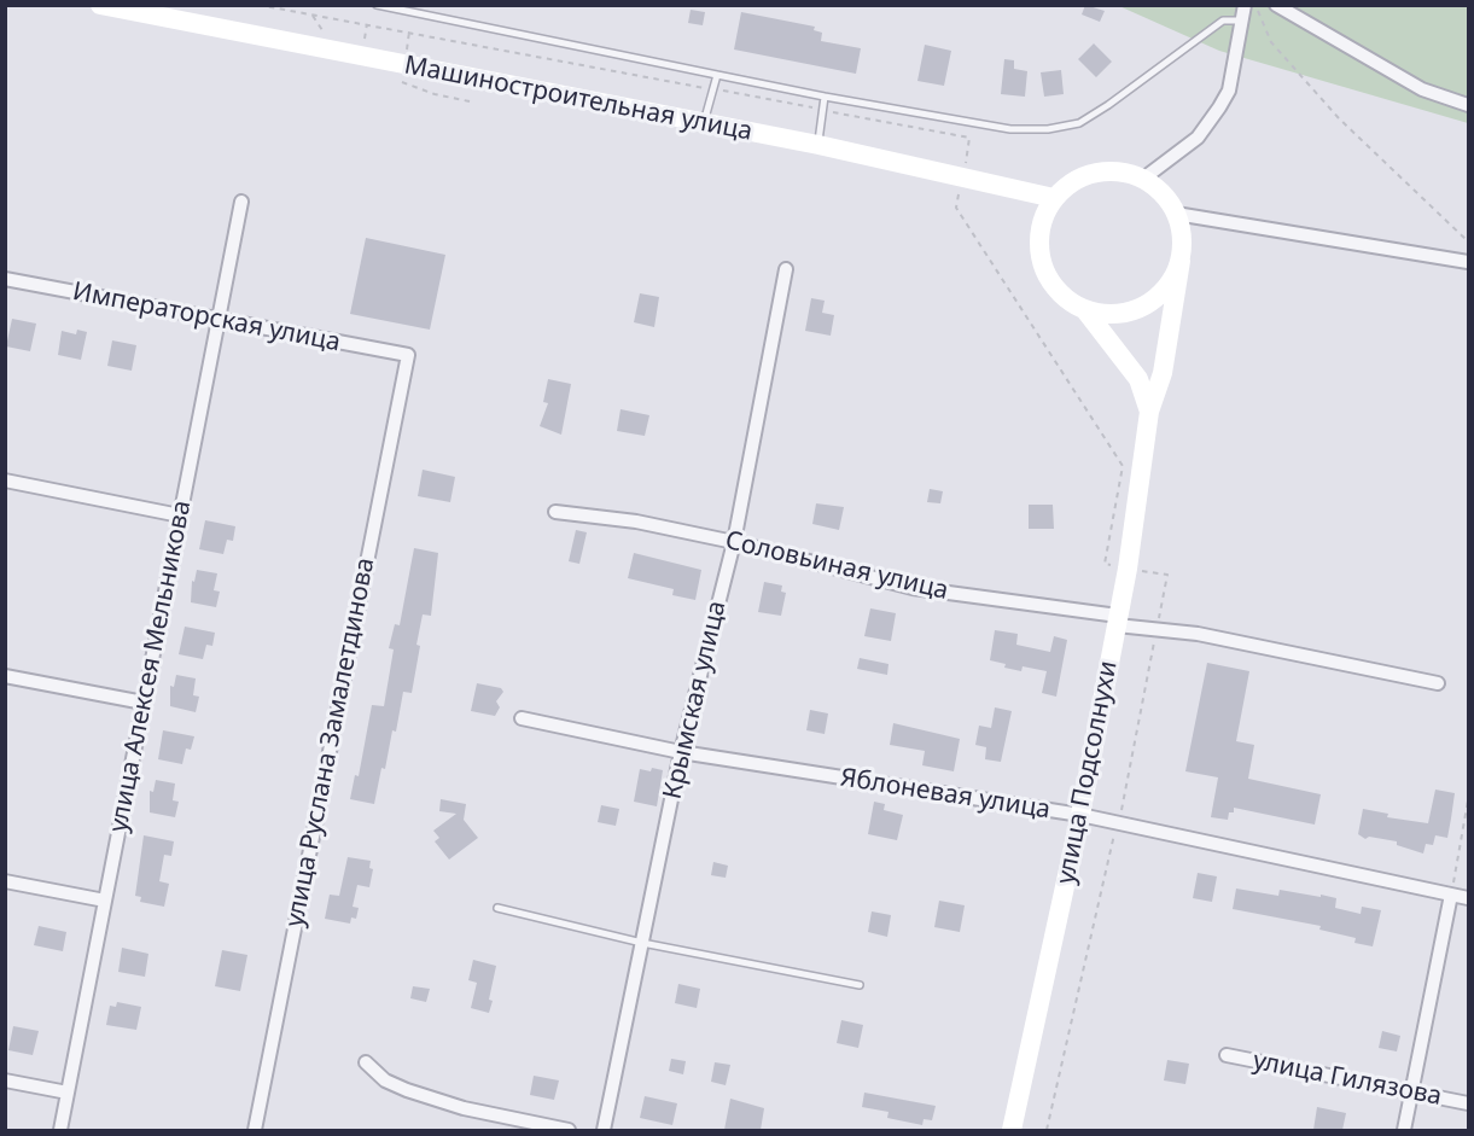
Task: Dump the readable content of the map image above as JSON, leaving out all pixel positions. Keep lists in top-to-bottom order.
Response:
{
  "streets": {
    "street": [
      "Машиностроительная улица",
      "Императорская улица",
      "Соловьиная улица",
      "улица Алексея Мельникова",
      "Крымская улица",
      "улица Руслана Замалетдинова",
      "улица Подсолнухи",
      "Яблоневая улица",
      "улица Гилязова"
    ]
  },
  "crossings": [
    ["Машиностроительная улица", "улица Подсолнухи"],
    ["Императорская улица", "улица Алексея Мельникова"],
    ["Императорская улица", "улица Руслана Замалетдинова"],
    ["Соловьиная улица", "Крымская улица"],
    ["Соловьиная улица", "улица Подсолнухи"],
    ["Крымская улица", "Яблоневая улица"],
    ["улица Подсолнухи", "Яблоневая улица"]
  ]
}
